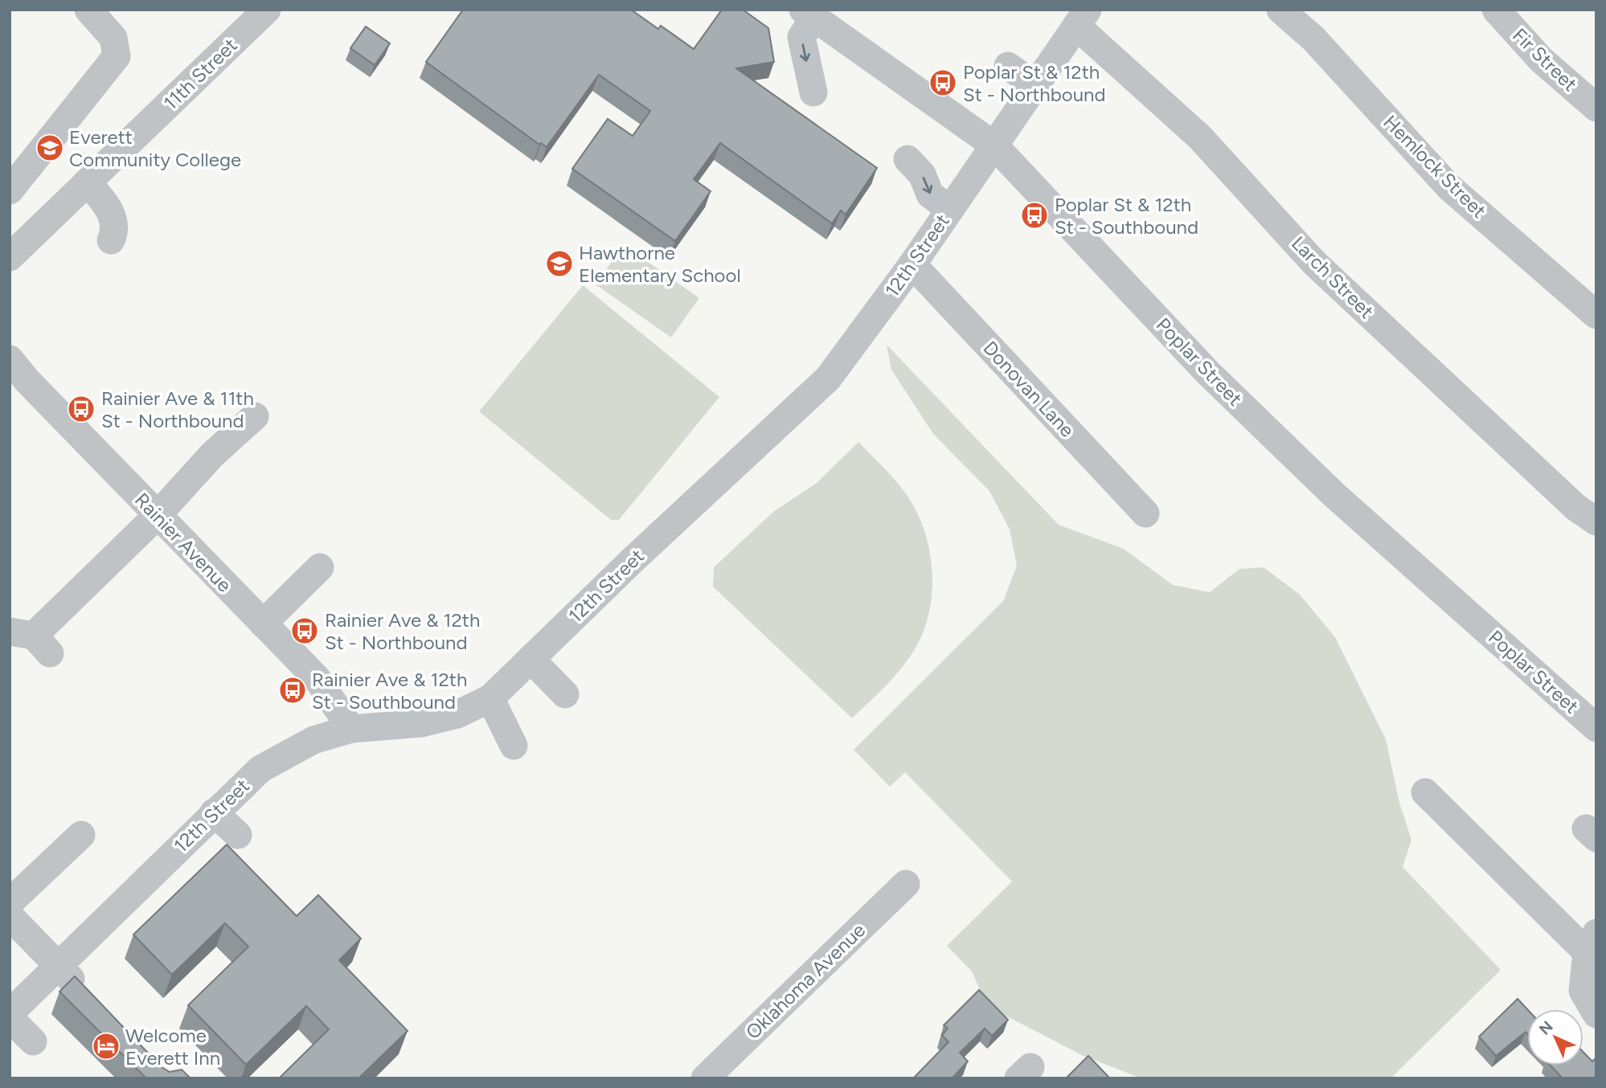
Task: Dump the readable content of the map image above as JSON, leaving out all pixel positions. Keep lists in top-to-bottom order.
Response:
{
  "streets": {
    "street": [
      "Fir Street",
      "11th Street",
      "Hemlock Street",
      "12th Street",
      "Larch Street",
      "Poplar Street",
      "Donovan Lane",
      "Rainier Avenue",
      "Oklahoma Avenue"
    ]
  },
  "crossings": [
    ["12th Street", "Larch Street"],
    ["12th Street", "Poplar Street"],
    ["12th Street", "Donovan Lane"],
    ["12th Street", "Rainier Avenue"]
  ],
  "places": {
    "bus stop": [
      "Poplar St & 12th St - Northbound",
      "Poplar St & 12th St - Southbound",
      "Rainier Ave & 11th St - Northbound",
      "Rainier Ave & 12th St - Northbound",
      "Rainier Ave & 12th St - Southbound"
    ],
    "school or university": ["Everett Community College", "Hawthorne Elementary School"],
    "hotel": ["Welcome Everett Inn"]
  },
  "north": "top left"
}
